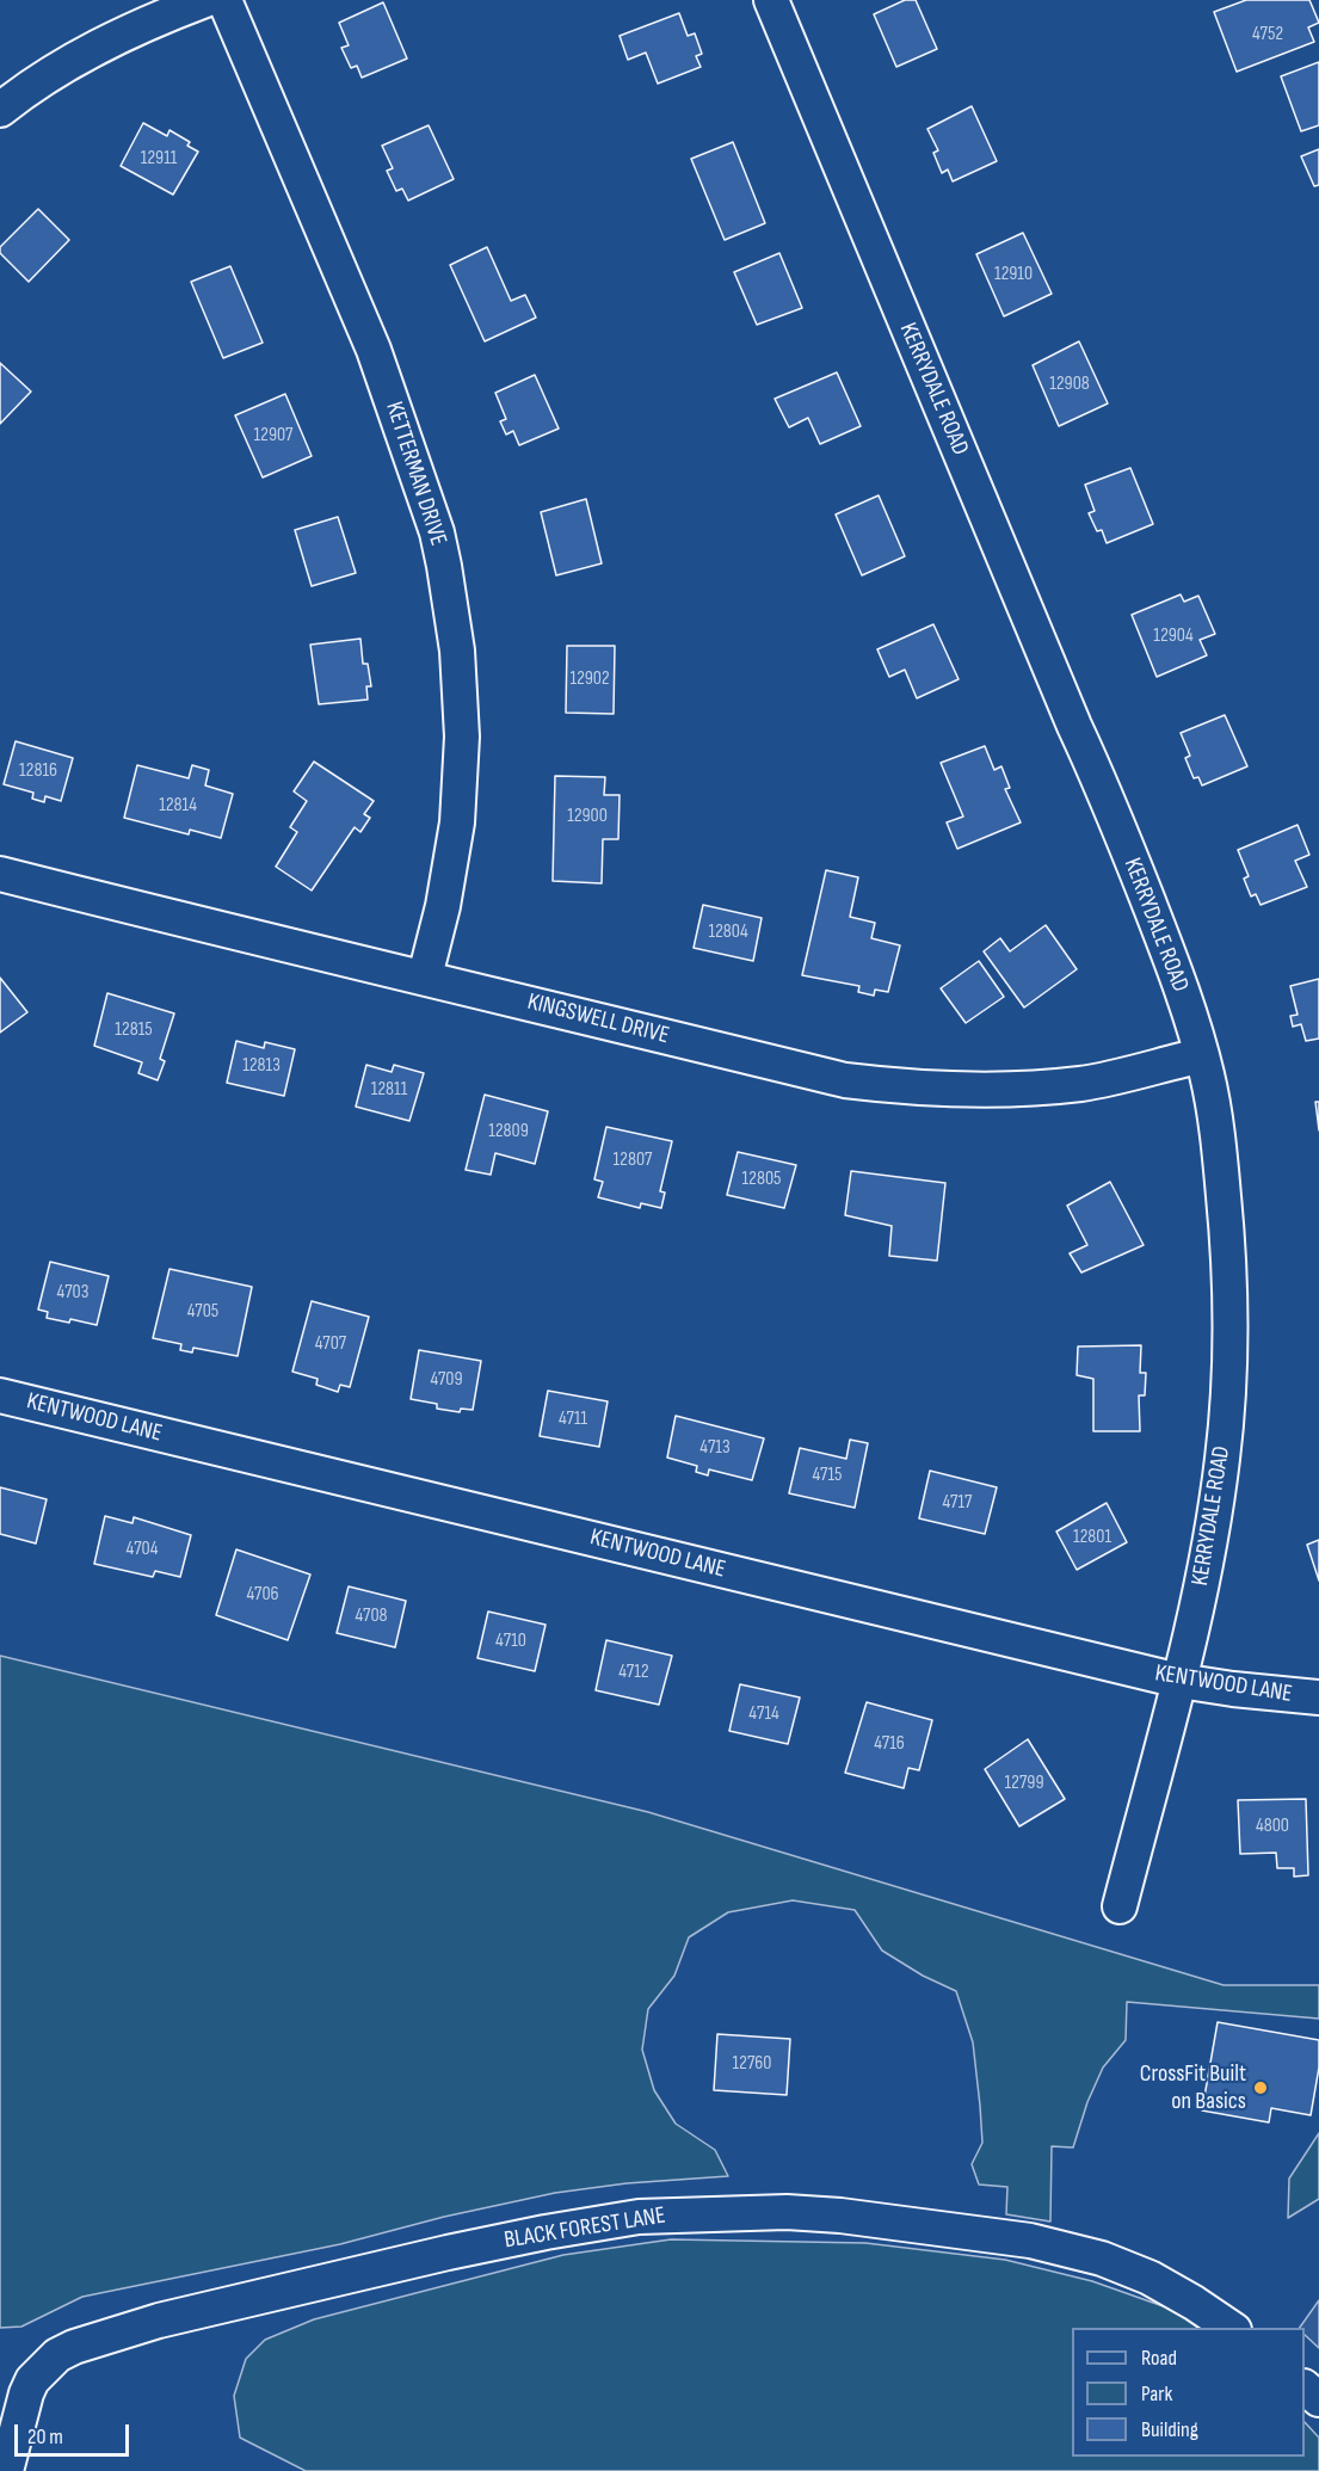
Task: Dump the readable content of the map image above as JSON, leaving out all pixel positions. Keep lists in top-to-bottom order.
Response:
{
  "streets": {
    "street": [
      "KERRYDALE ROAD",
      "KETTERMAN DRIVE",
      "KINGSWELL DRIVE",
      "KENTWOOD LANE",
      "BLACK FOREST LANE"
    ]
  },
  "crossings": [
    ["KERRYDALE ROAD", "KINGSWELL DRIVE"],
    ["KERRYDALE ROAD", "KENTWOOD LANE"],
    ["KETTERMAN DRIVE", "KINGSWELL DRIVE"]
  ],
  "places": ["CrossFit Built on Basics"],
  "house_numbers": [
    "4752",
    "12911",
    "12910",
    "12908",
    "12907",
    "12904",
    "12902",
    "12816",
    "12814",
    "12900",
    "12804",
    "12815",
    "12813",
    "12811",
    "12809",
    "12807",
    "12805",
    "4703",
    "4705",
    "4707",
    "4709",
    "4711",
    "4713",
    "4715",
    "4717",
    "12801",
    "4704",
    "4706",
    "4708",
    "4710",
    "4712",
    "4714",
    "4716",
    "12799",
    "4800",
    "12760"
  ],
  "legend": ["Road", "Park", "Building"],
  "scale_bar": "20 m"
}
